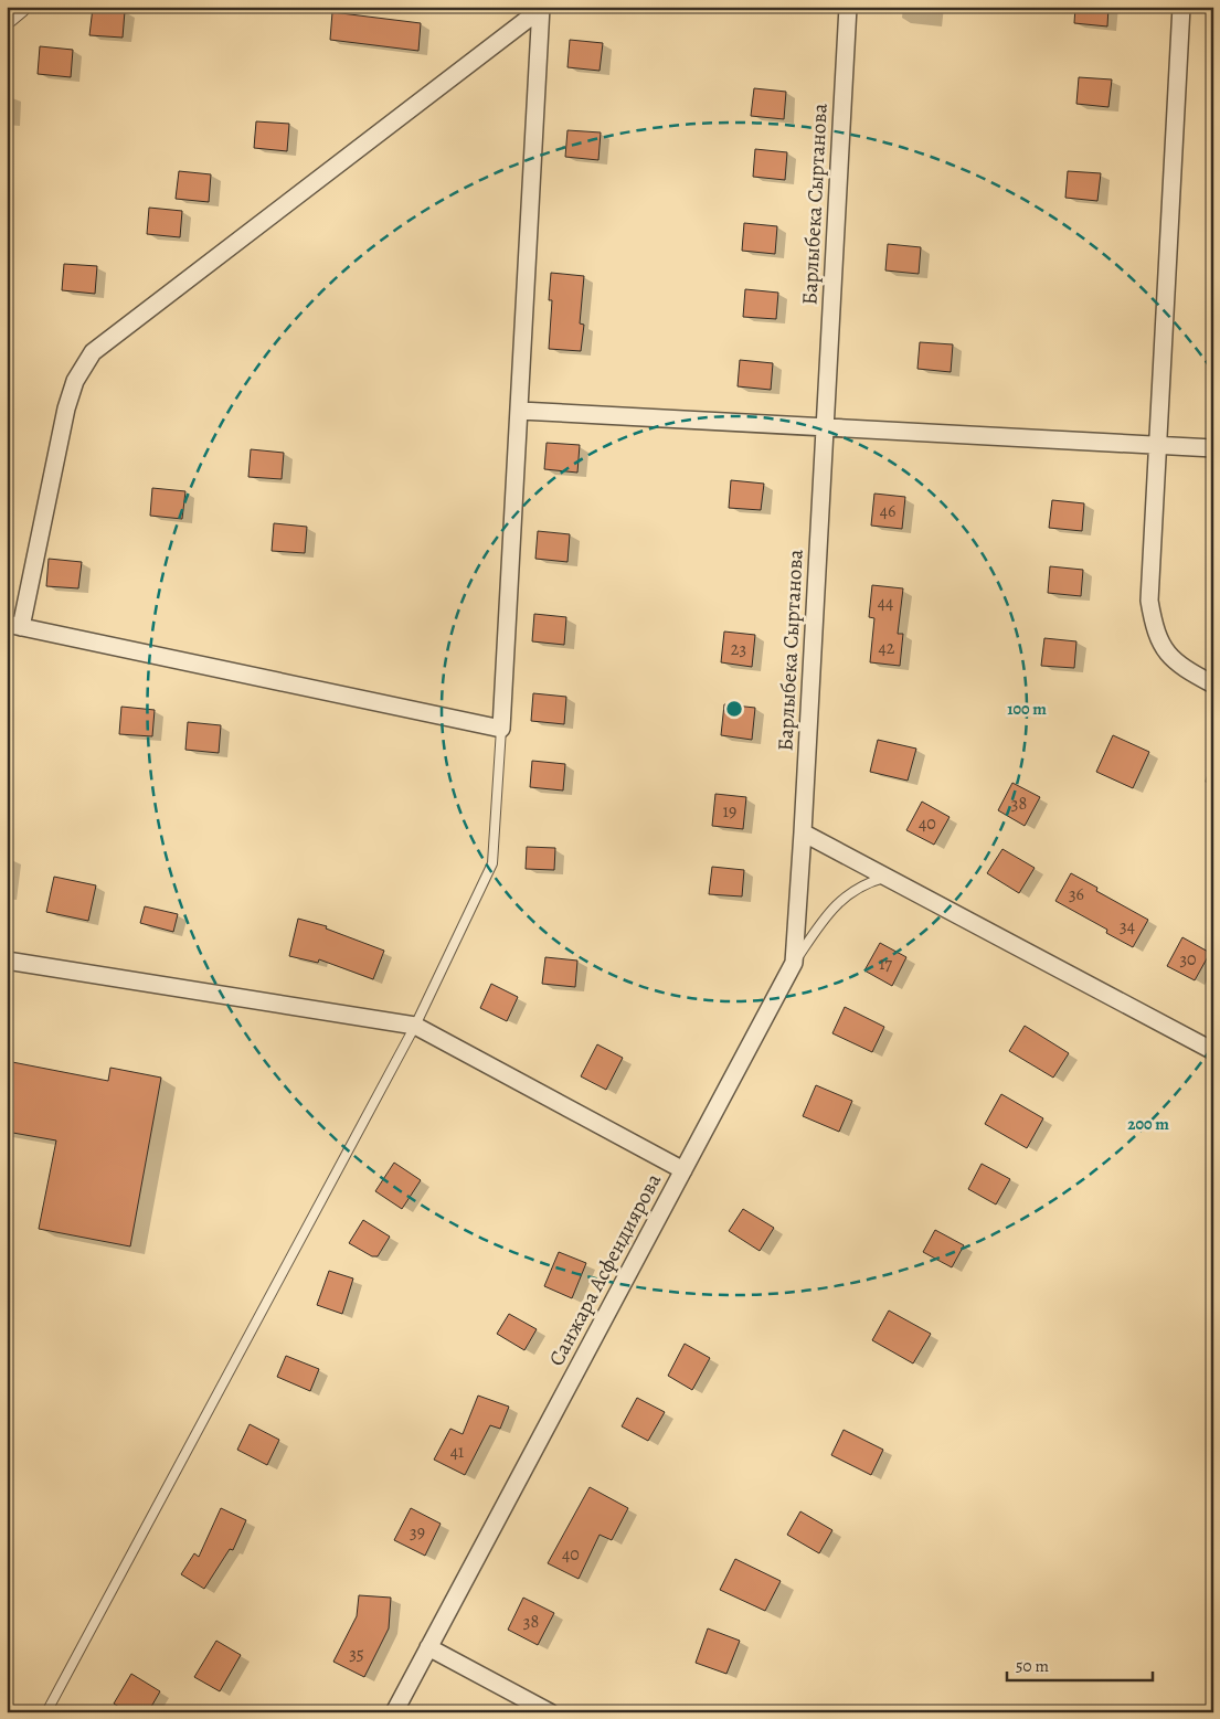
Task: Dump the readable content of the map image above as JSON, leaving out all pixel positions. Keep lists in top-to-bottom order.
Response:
{
  "streets": {
    "street": ["Барлыбека Сыртанова", "Санжара Асфендиярова"]
  },
  "crossings": [
    ["Барлыбека Сыртанова", "Санжара Асфендиярова"]
  ],
  "house_numbers": [
    "46",
    "44",
    "42",
    "23",
    "38",
    "19",
    "40",
    "36",
    "34",
    "30",
    "17",
    "41",
    "39",
    "40",
    "38",
    "35"
  ],
  "scale_bar": "50 m",
  "rings": ["100 m", "200 m"]
}
